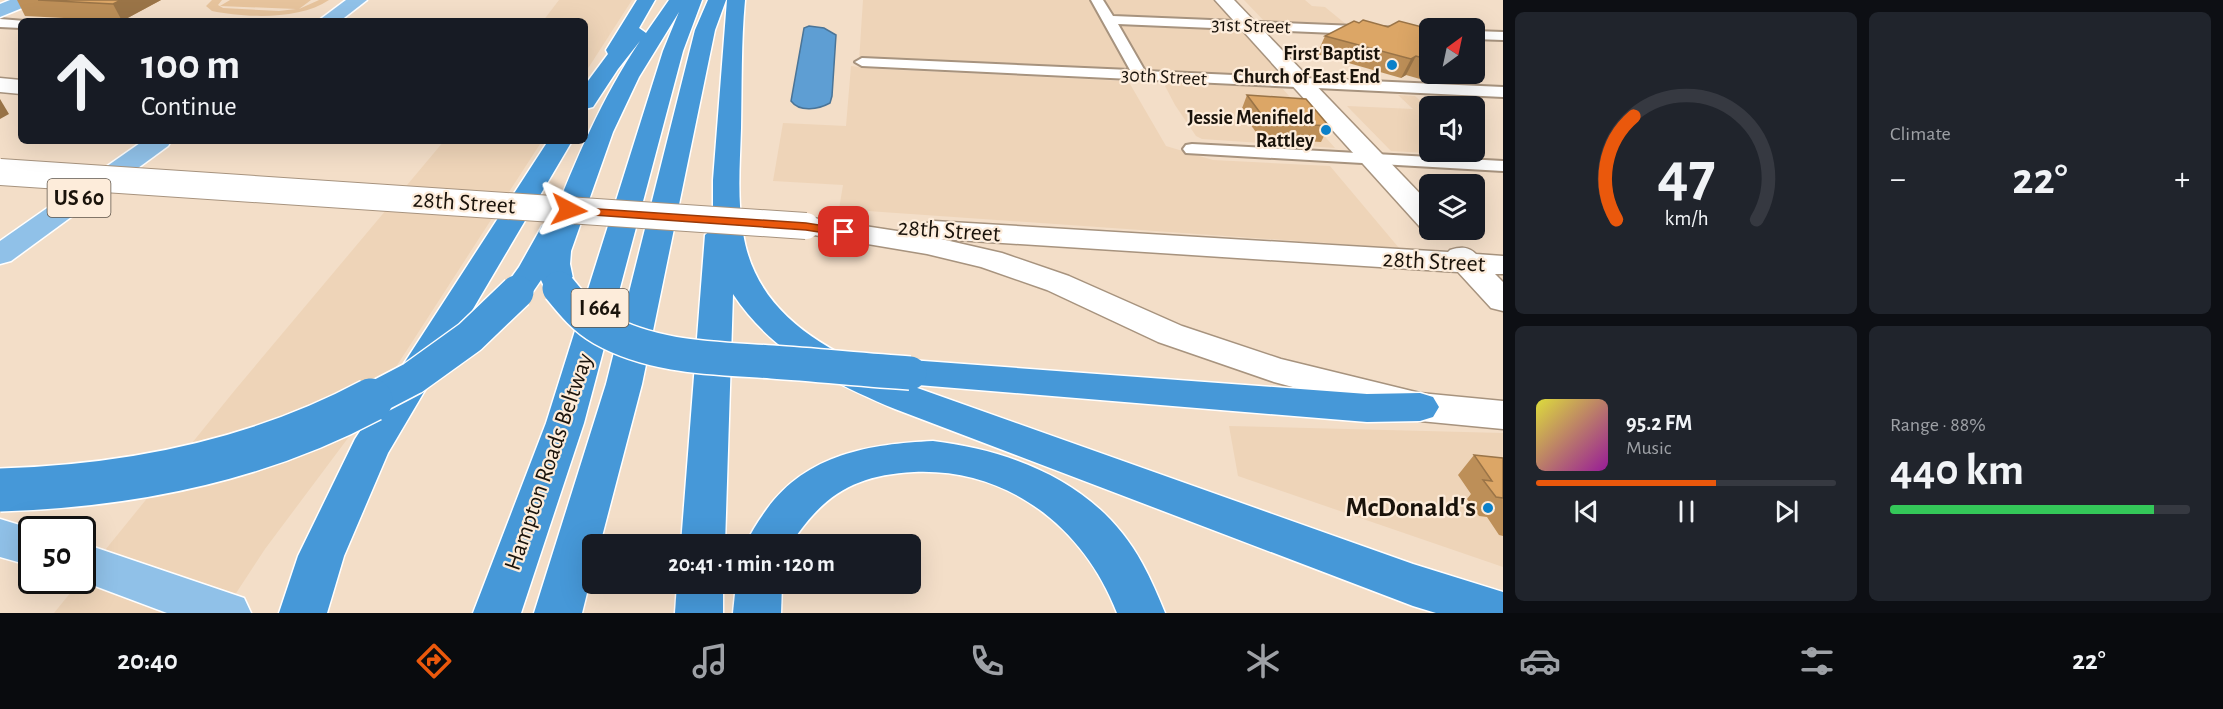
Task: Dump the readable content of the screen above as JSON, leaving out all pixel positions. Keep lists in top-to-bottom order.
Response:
{
  "streets": {
    "highway": ["I 664", "Hampton Roads Beltway"],
    "main road": ["US 60", "28th Street"],
    "street": ["31st Street", "30th Street"]
  },
  "places": ["First Baptist Church of East End", "Jessie Menifield Rattley", "McDonald's"],
  "north": "top right",
  "page": {
    "tile": [
      "Climate",
      ["Range · 88%", "440 km"]
    ],
    "turn": ["100 m", "Continue"],
    "heat": ["−", "22°", "+"],
    "song": ["95.2 FM", "Music"],
    "limit": "50",
    "trip": "20:41 · 1 min · 120 m",
    "tabs": ["20:40", "22°"],
    "gauge": ["47", "km/h"]
  }
}
